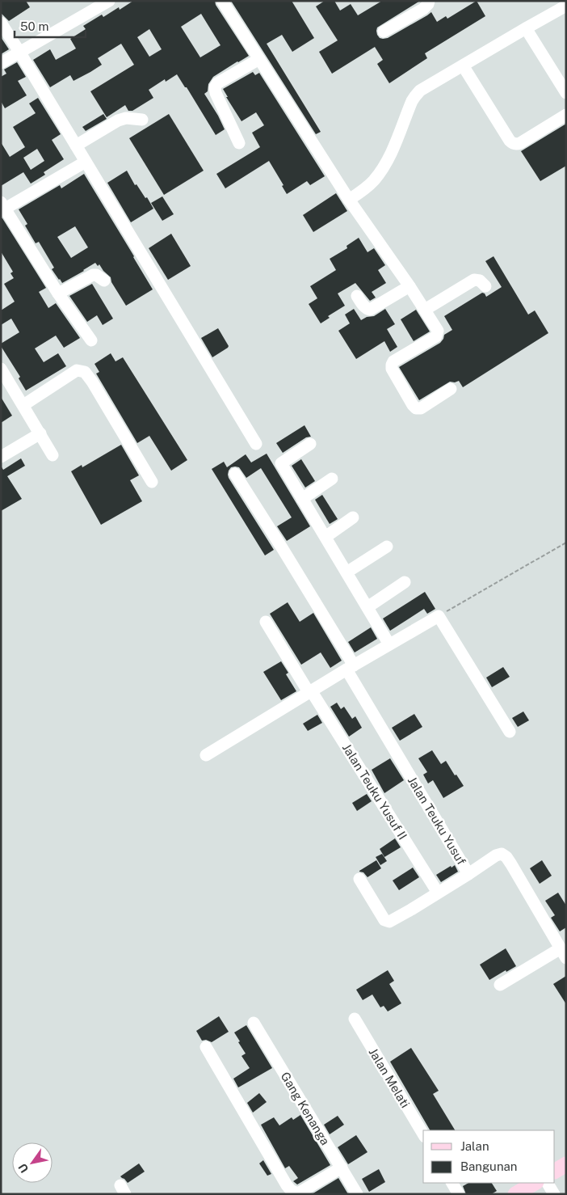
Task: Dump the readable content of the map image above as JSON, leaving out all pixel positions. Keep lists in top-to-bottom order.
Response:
{
  "streets": {
    "street": [
      "Jalan Teuku Yusuf II",
      "Jalan Teuku Yusuf",
      "Jalan Melati",
      "Gang Kenanga"
    ]
  },
  "legend": ["Jalan", "Bangunan"],
  "scale_bar": "50 m",
  "north": "bottom left"
}
